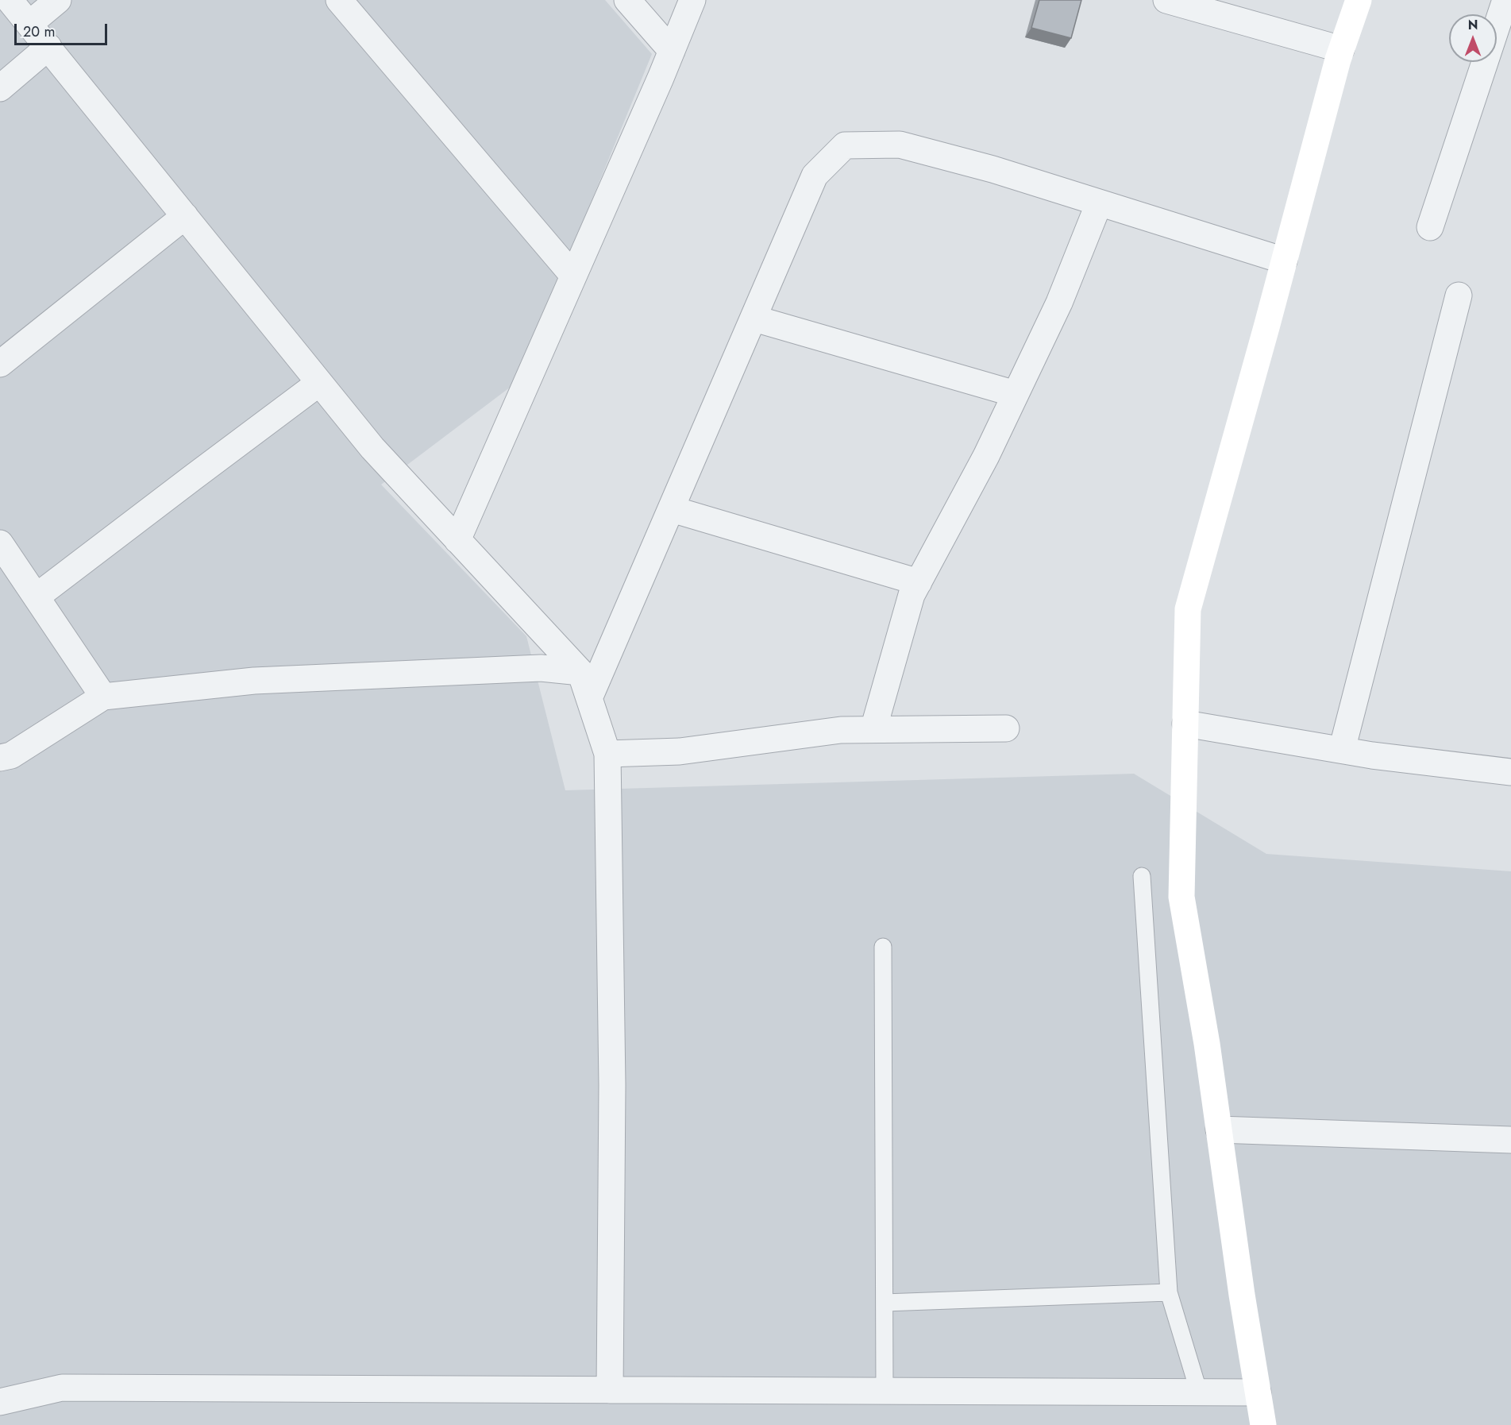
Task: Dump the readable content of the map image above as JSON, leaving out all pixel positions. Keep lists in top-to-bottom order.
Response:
{
  "scale_bar": "20 m",
  "north": "top"
}
